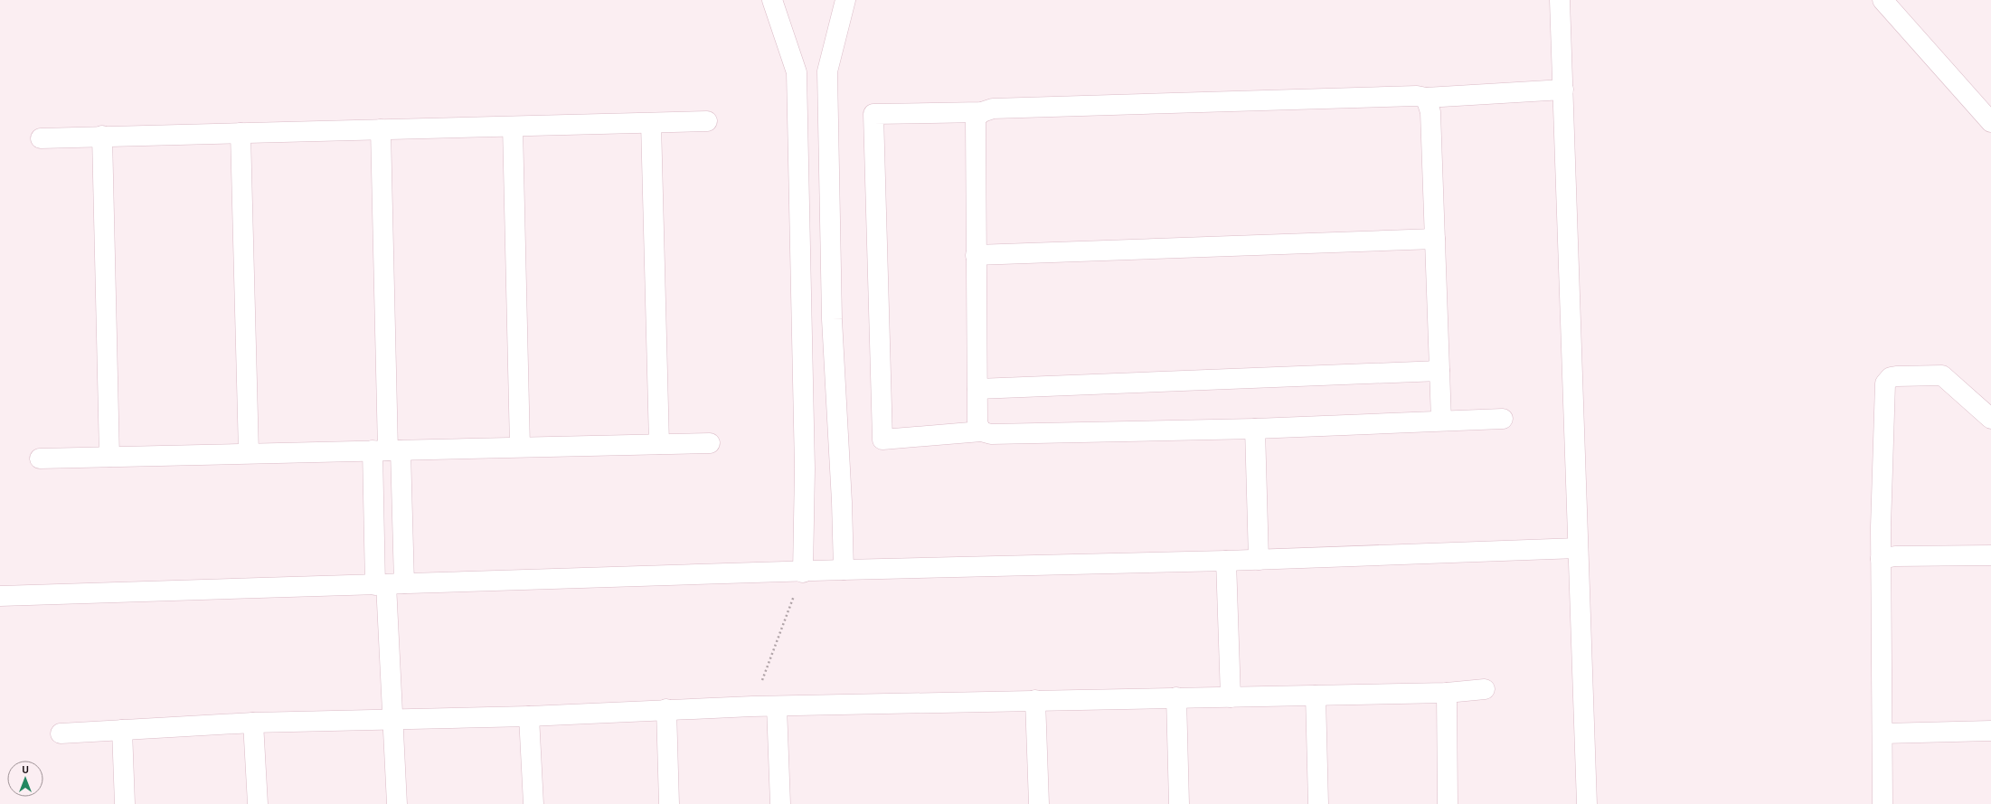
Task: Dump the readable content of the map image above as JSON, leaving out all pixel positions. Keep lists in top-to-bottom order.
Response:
{
  "north": "top"
}
